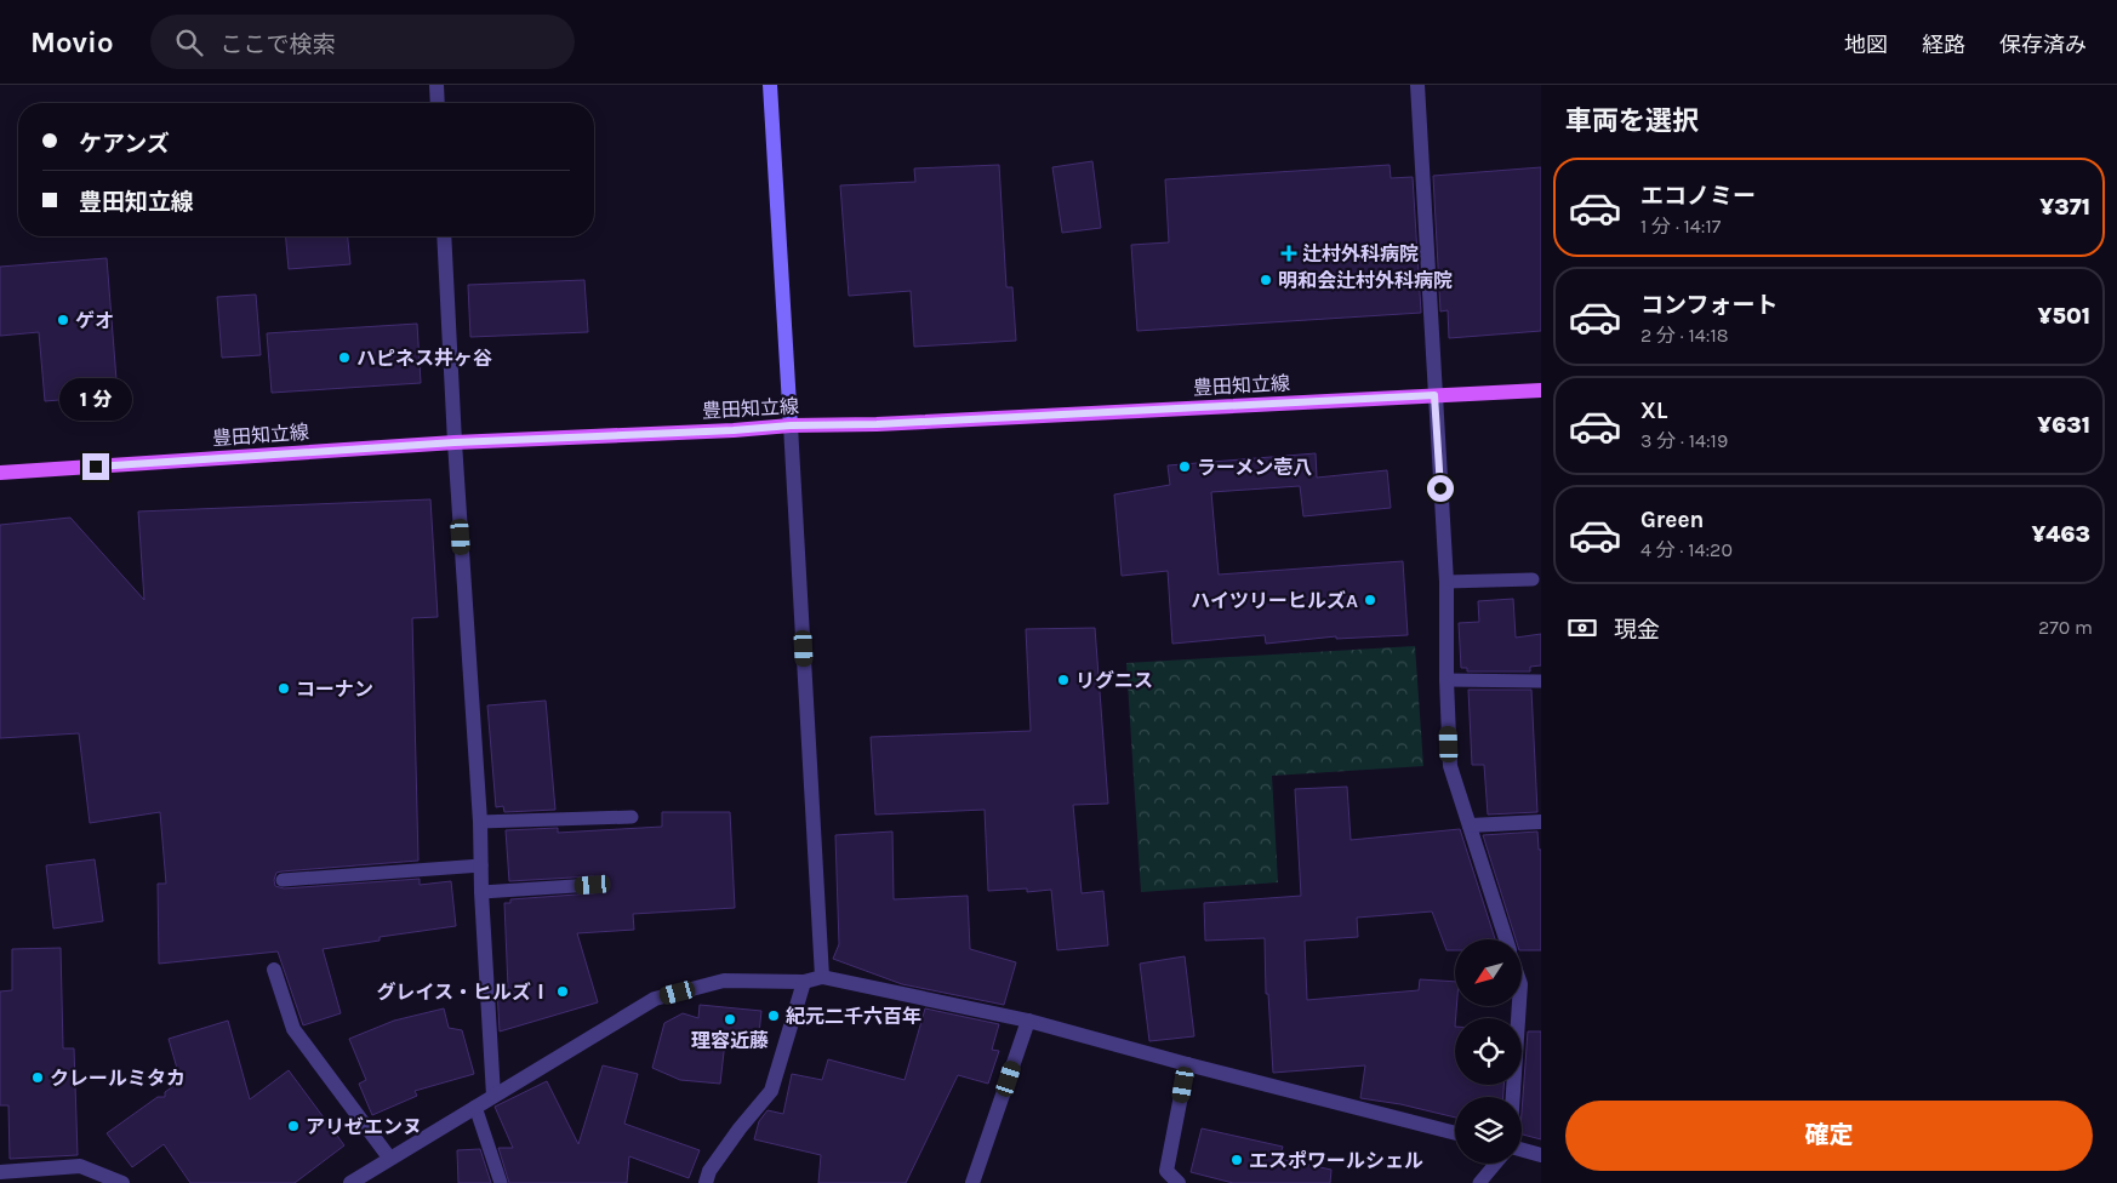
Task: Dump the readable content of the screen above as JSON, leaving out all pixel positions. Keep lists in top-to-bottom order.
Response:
{
  "streets": {
    "main road": ["豊田知立線"]
  },
  "places": {
    "health": ["辻村外科病院"],
    "other": [
      "明和会辻村外科病院",
      "ゲオ",
      "ハピネス井ヶ谷",
      "ラーメン壱八",
      "ハイツリーヒルズA",
      "リグニス",
      "コーナン",
      "グレイス・ヒルズⅠ",
      "紀元二千六百年",
      "理容近藤",
      "クレールミタカ",
      "アリゼエンヌ",
      "エスポワールシェル"
    ]
  },
  "north": "bottom left",
  "page": {
    "header": "Movio",
    "search": "ここで検索",
    "nav": ["地図", "経路", "保存済み"],
    "heading": "車両を選択",
    "banner": ["ケアンズ", "豊田知立線"],
    "list": [
      {
        "name": "エコノミー",
        "note": "1 分 · 14:17",
        "value": "¥371"
      },
      {
        "name": "コンフォート",
        "note": "2 分 · 14:18",
        "value": "¥501"
      },
      {
        "name": "XL",
        "note": "3 分 · 14:19",
        "value": "¥631"
      },
      {
        "name": "Green",
        "note": "4 分 · 14:20",
        "value": "¥463"
      }
    ],
    "bubble": "1 分",
    "pay": ["現金", "270 m"],
    "buttons": "確定"
  }
}
